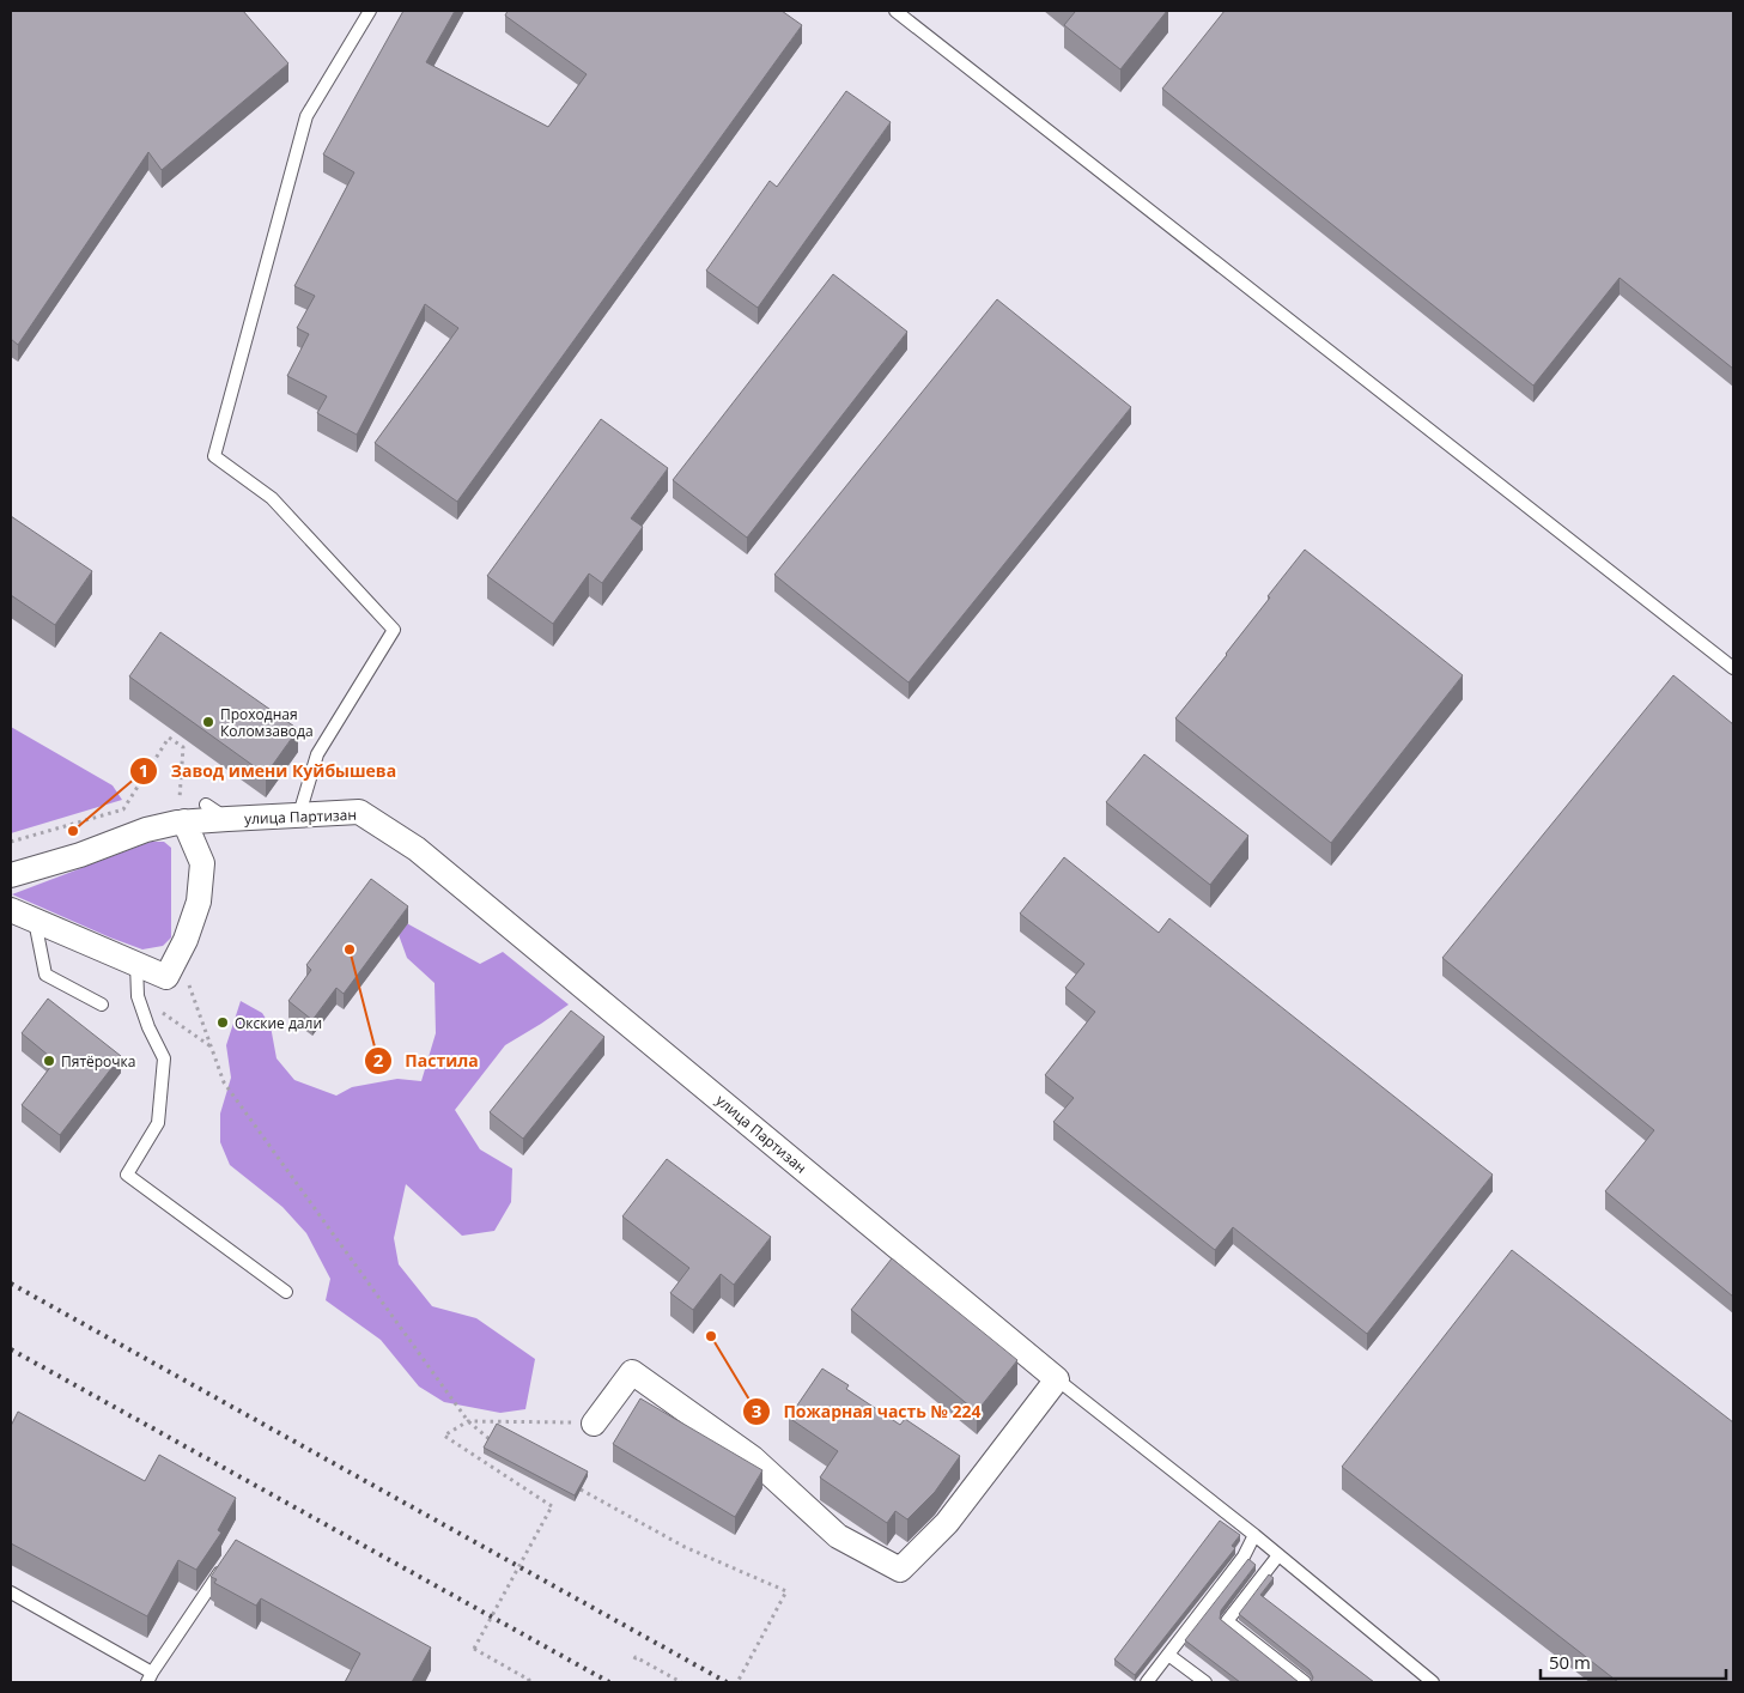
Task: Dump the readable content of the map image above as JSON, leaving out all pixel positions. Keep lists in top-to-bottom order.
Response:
{
  "streets": {
    "street": ["улица Партизан"]
  },
  "places": [
    "Проходная Коломзавода",
    "Завод имени Куйбышева",
    "Пастила",
    "Окские дали",
    "Пятёрочка",
    "Пожарная часть № 224"
  ],
  "scale_bar": "50 m"
}
